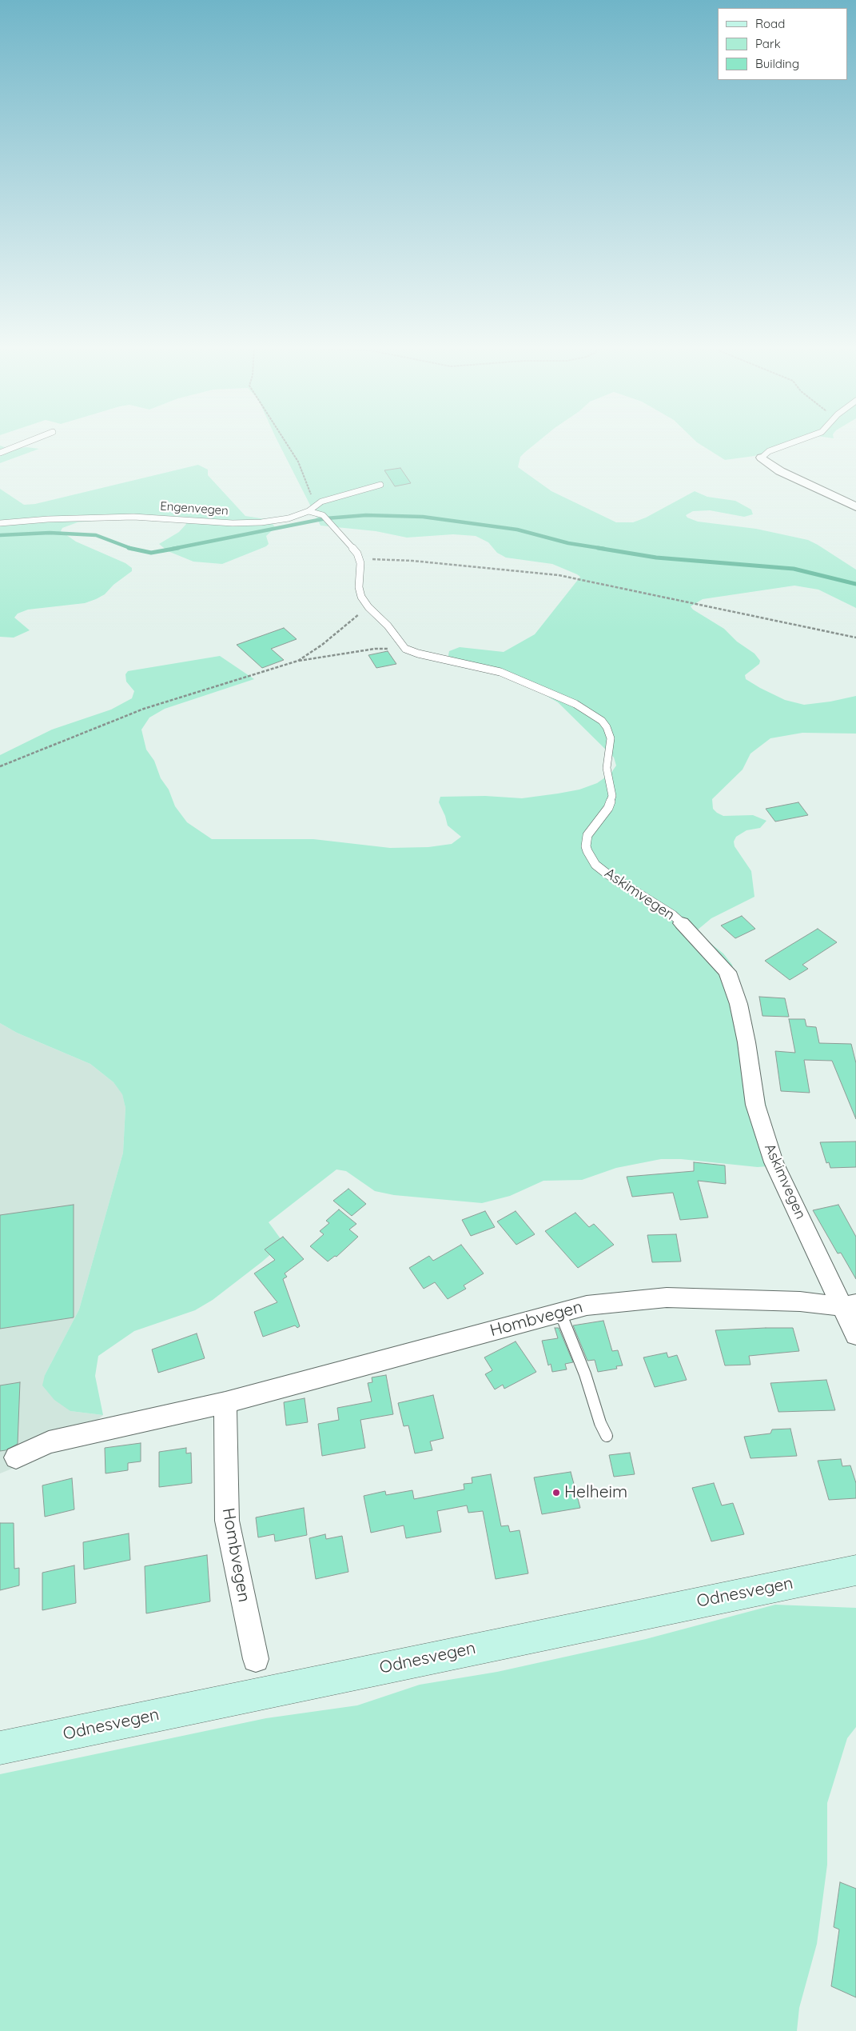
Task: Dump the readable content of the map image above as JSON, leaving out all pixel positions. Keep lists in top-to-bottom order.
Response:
{
  "streets": {
    "main road": ["Odnesvegen"],
    "street": ["Askimvegen", "Hombvegen"],
    "lane": ["Engenvegen"]
  },
  "crossings": [
    ["Askimvegen", "Hombvegen"]
  ],
  "places": ["Helheim"],
  "legend": ["Road", "Park", "Building"]
}
